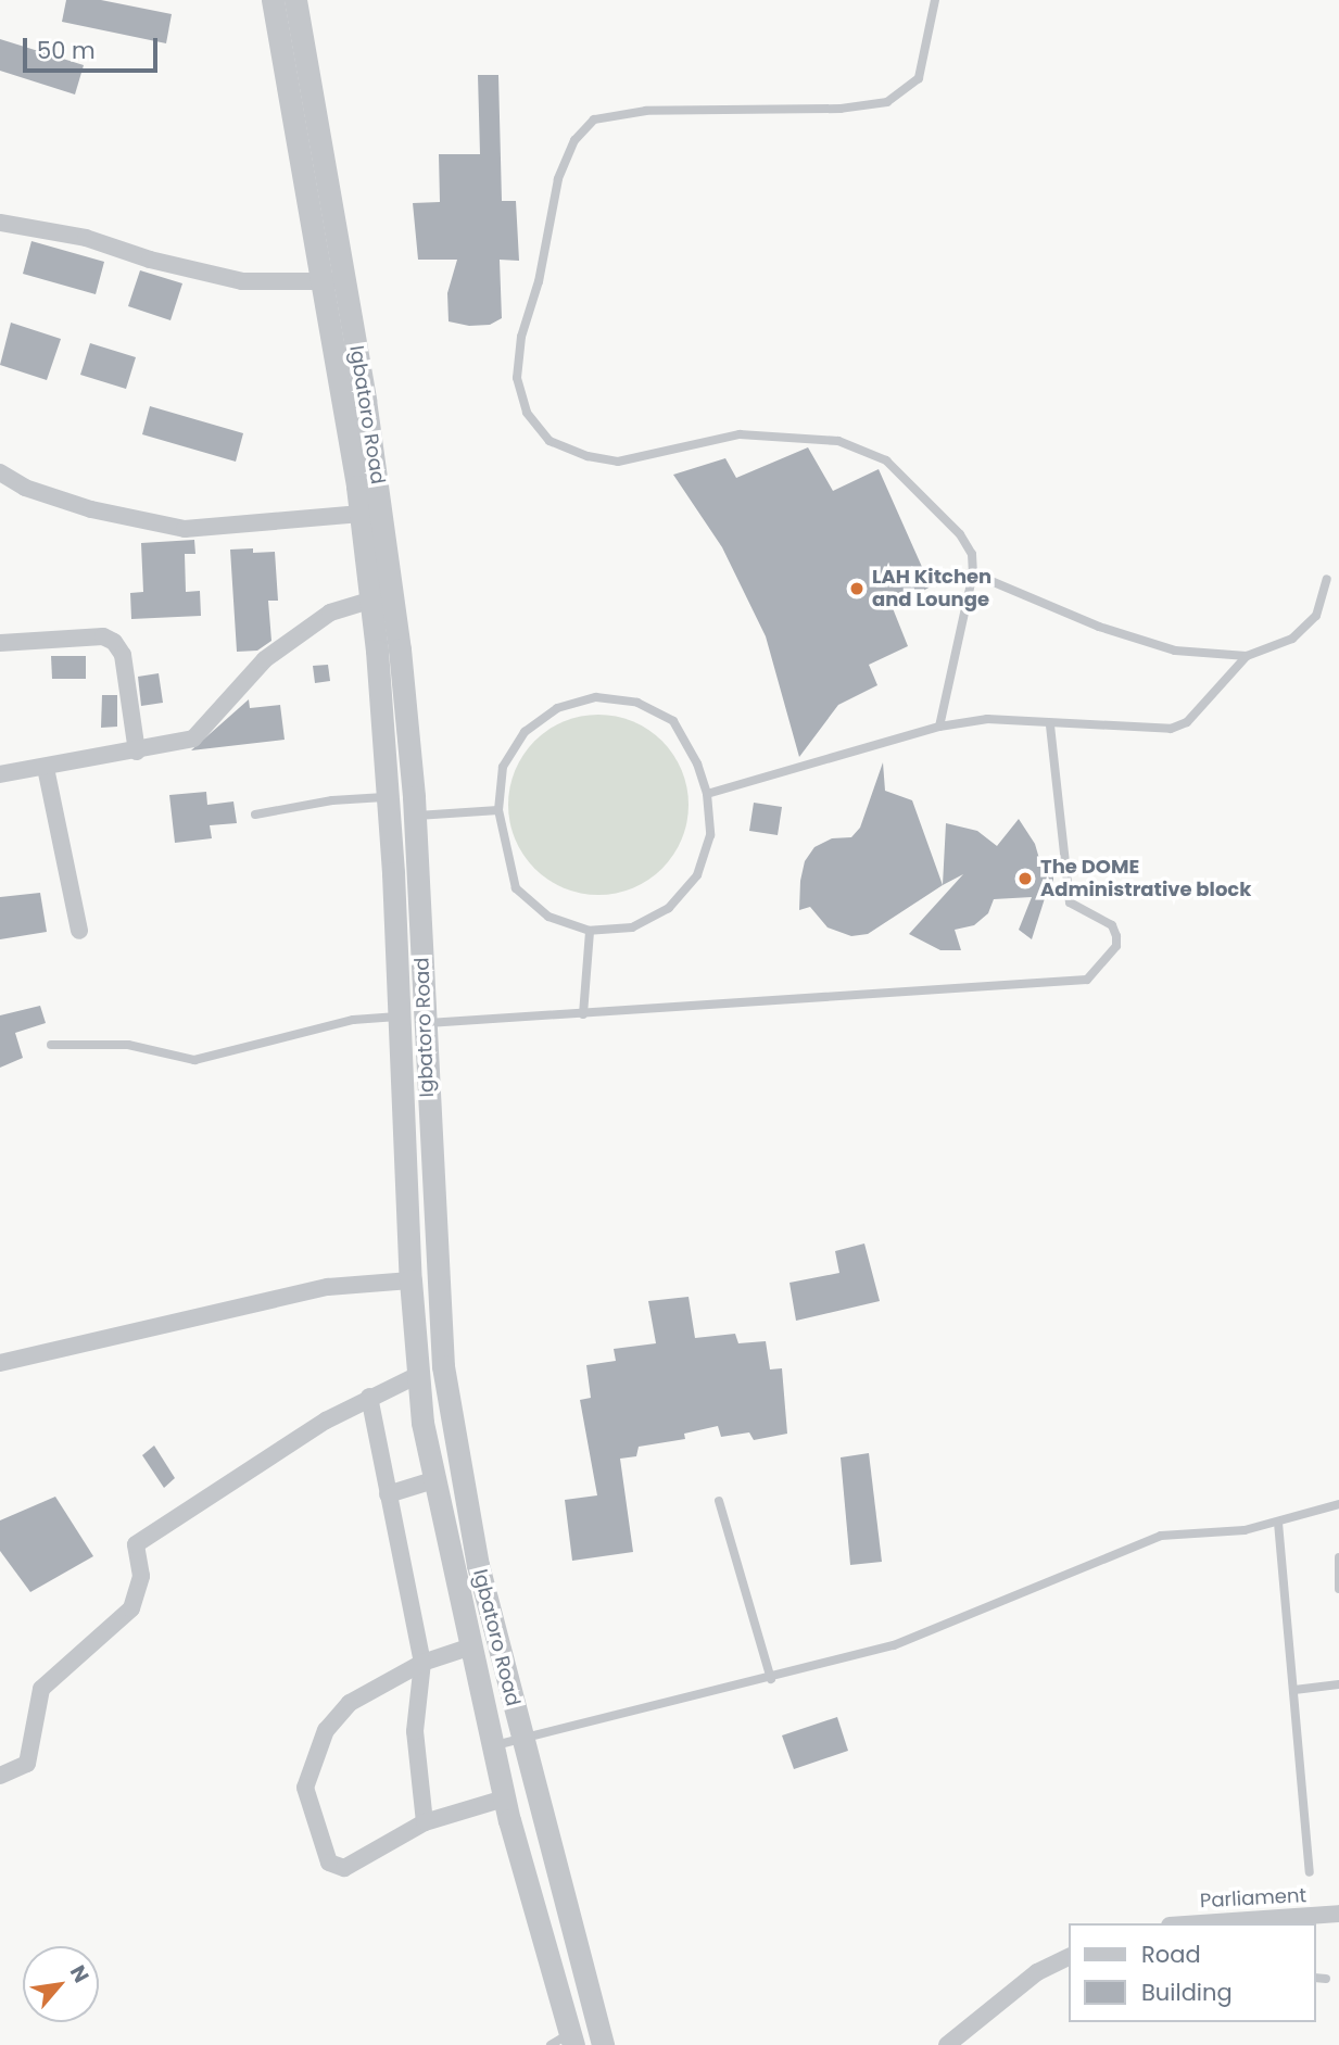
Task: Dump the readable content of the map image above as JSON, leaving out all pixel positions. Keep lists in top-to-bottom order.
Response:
{
  "streets": {
    "street": ["Igbatoro Road", "Parliament"]
  },
  "places": ["LAH Kitchen and Lounge", "The DOME Administrative block"],
  "legend": ["Road", "Building"],
  "scale_bar": "50 m",
  "north": "top right"
}
